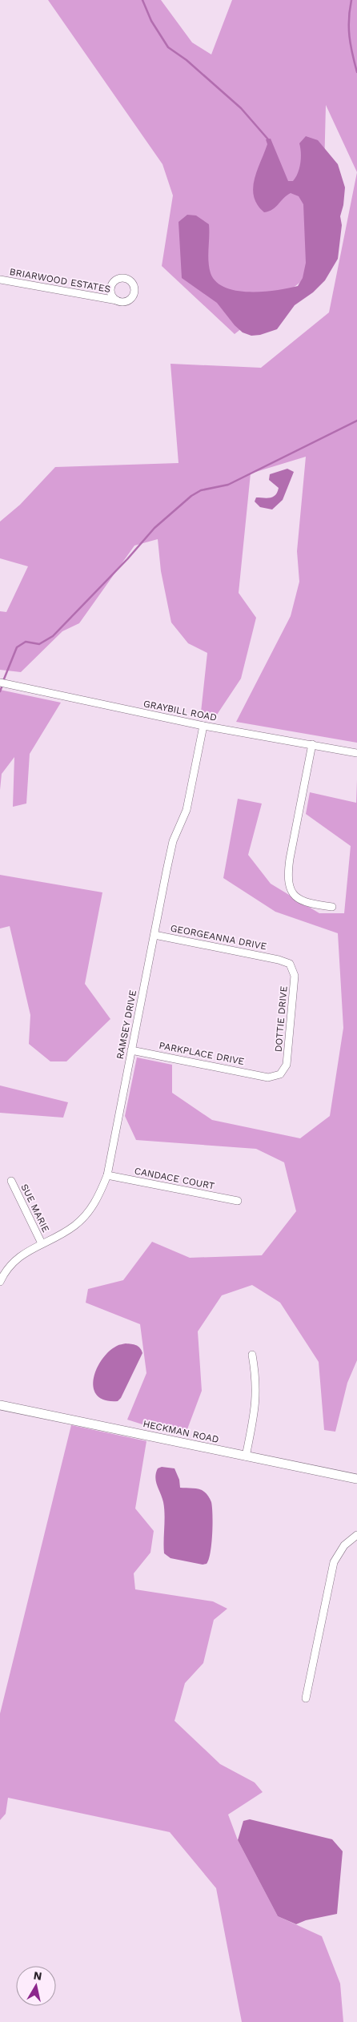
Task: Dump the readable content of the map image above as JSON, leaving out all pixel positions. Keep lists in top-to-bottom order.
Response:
{
  "streets": {
    "street": [
      "BRIARWOOD ESTATES",
      "GRAYBILL ROAD",
      "GEORGEANNA DRIVE",
      "DOTTIE DRIVE",
      "RAMSEY DRIVE",
      "PARKPLACE DRIVE",
      "CANDACE COURT",
      "SUE MARIE",
      "HECKMAN ROAD"
    ]
  },
  "crossings": [
    ["GRAYBILL ROAD", "RAMSEY DRIVE"],
    ["GEORGEANNA DRIVE", "DOTTIE DRIVE"],
    ["GEORGEANNA DRIVE", "RAMSEY DRIVE"],
    ["DOTTIE DRIVE", "PARKPLACE DRIVE"],
    ["RAMSEY DRIVE", "PARKPLACE DRIVE"],
    ["RAMSEY DRIVE", "CANDACE COURT"],
    ["RAMSEY DRIVE", "SUE MARIE"]
  ],
  "north": "top"
}
